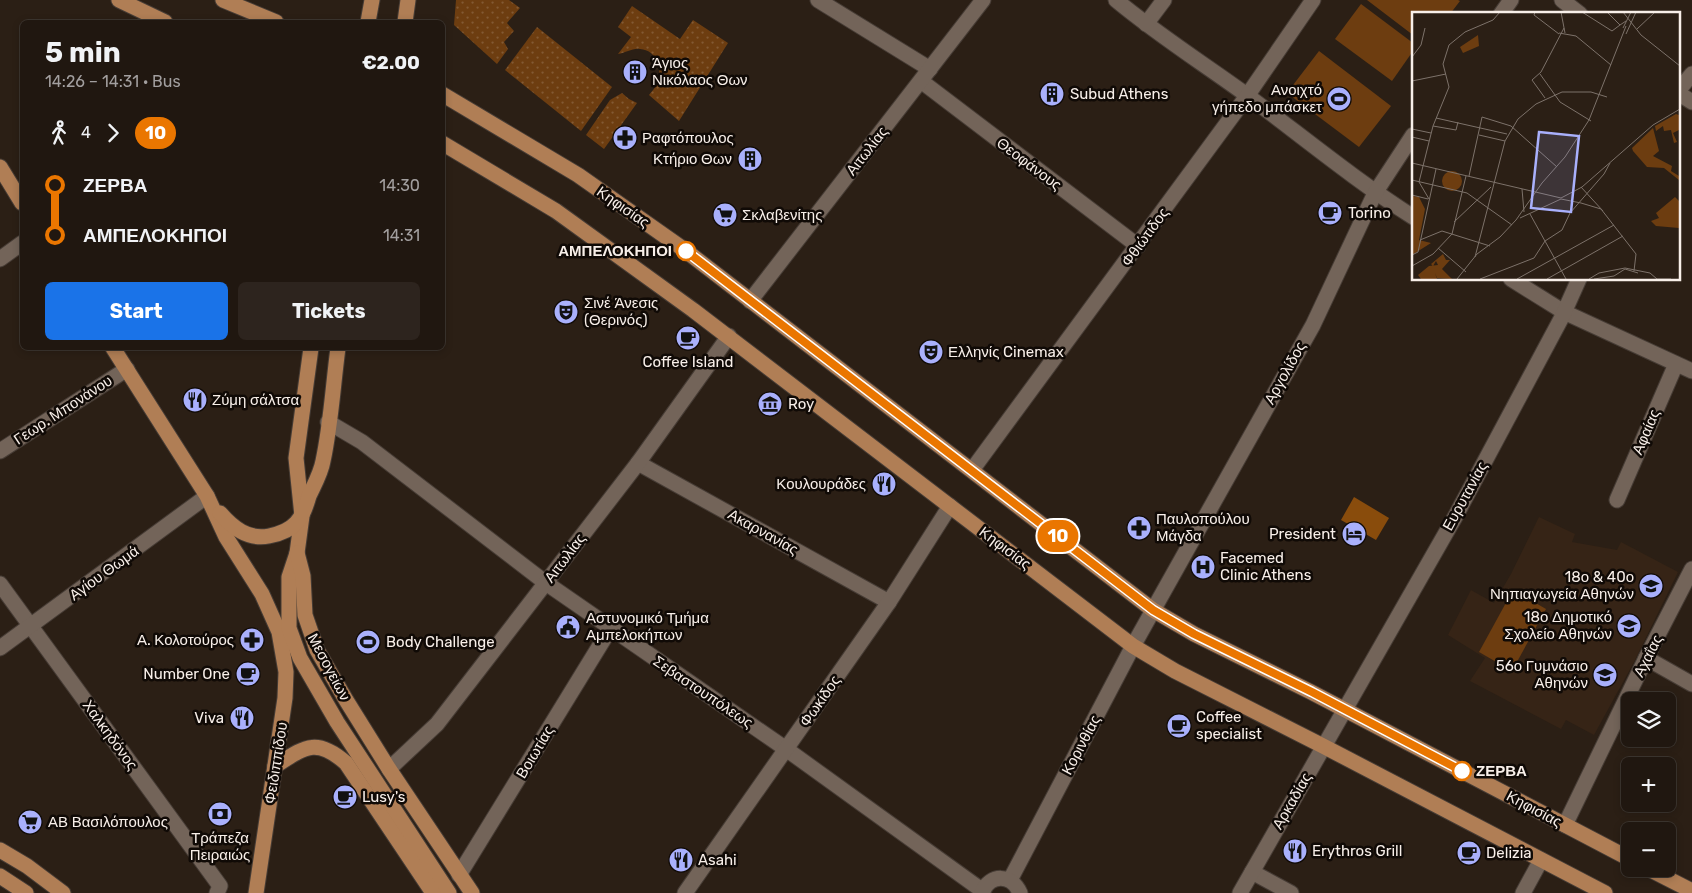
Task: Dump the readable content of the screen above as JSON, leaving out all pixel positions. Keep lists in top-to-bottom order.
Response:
{
  "streets": {
    "main road": ["Κηφισίας", "Μεσογείων", "Φειδιππίδου"],
    "street": [
      "Αιτωλίας",
      "Θεοφάνους",
      "Φθιώτιδος",
      "Αργολίδος",
      "Γεωρ. Μπονάνου",
      "Αφαίας",
      "Ευρυτανίας",
      "Ακαρνανίας",
      "Αγίου Θωμά",
      "Αχαΐας",
      "Σεβαστουπόλεως",
      "Φωκίδος",
      "Χαλκηδόνος",
      "Κορινθίας",
      "Βοιωτίας",
      "Αρκαδίας"
    ]
  },
  "crossings": [
    ["Αιτωλίας", "Θεοφάνους"],
    ["Αιτωλίας", "Κηφισίας"],
    ["Αιτωλίας", "Ακαρνανίας"],
    ["Αιτωλίας", "Μεσογείων"],
    ["Αιτωλίας", "Σεβαστουπόλεως"],
    ["Θεοφάνους", "Φθιώτιδος"],
    ["Κηφισίας", "Φθιώτιδος"],
    ["Κηφισίας", "Αργολίδος"],
    ["Κηφισίας", "Ευρυτανίας"],
    ["Κηφισίας", "Αχαΐας"],
    ["Κηφισίας", "Φωκίδος"],
    ["Κηφισίας", "Κορινθίας"],
    ["Κηφισίας", "Αρκαδίας"],
    ["Αργολίδος", "Κορινθίας"],
    ["Ευρυτανίας", "Αρκαδίας"],
    ["Ακαρνανίας", "Φωκίδος"],
    ["Αγίου Θωμά", "Χαλκηδόνος"],
    ["Αγίου Θωμά", "Φειδιππίδου"],
    ["Μεσογείων", "Βοιωτίας"],
    ["Σεβαστουπόλεως", "Φωκίδος"],
    ["Σεβαστουπόλεως", "Βοιωτίας"]
  ],
  "places": {
    "building": ["Άγιος Νικόλαος Θων", "Subud Athens", "Κτήριο Θων"],
    "sports": ["Ανοιχτό γήπεδο μπάσκετ", "Body Challenge"],
    "pharmacy": ["Ραφτόπουλος", "Παυλοπούλου Μάγδα", "Α. Κολοτούρος"],
    "cafe": [
      "Torino",
      "Coffee Island",
      "Number One",
      "Coffee specialist",
      "Lusy's",
      "Delizia"
    ],
    "supermarket": ["Σκλαβενίτης", "ΑΒ Βασιλόπουλος"],
    "other": ["ΑΜΠΕΛΟΚΗΠΟΙ", "ΖΕΡΒΑ"],
    "theatre": ["Σινέ Άνεσις (Θερινός)", "Ελληνίς Cinemax"],
    "restaurant": [
      "Ζύμη σάλτσα",
      "Κουλουράδες",
      "Viva",
      "Erythros Grill",
      "Asahi"
    ],
    "museum": ["Roy"],
    "hotel": ["President"],
    "hospital": ["Facemed Clinic Athens"],
    "school or university": ["18ο & 40ο Νηπιαγωγεία Αθηνών", "18ο Δημοτικό Σχολείο Αθηνών", "56ο Γυμνάσιο Αθηνών"],
    "public building": ["Αστυνομικό Τμήμα Αμπελοκήπων"],
    "bank": ["Τράπεζα Πειραιώς"]
  },
  "lines": ["bus line 10"],
  "page": {
    "on_map": "10",
    "heading": ["5 min", "14:26 – 14:31 · Bus", "€2.00"],
    "legs": ["4", "10"],
    "list": [
      {
        "name": "ΖΕΡΒΑ",
        "value": "14:30"
      },
      {
        "name": "ΑΜΠΕΛΟΚΗΠΟΙ",
        "value": "14:31"
      }
    ],
    "buttons": ["Start", "Tickets"],
    "map_buttons": ["+", "−"]
  }
}
